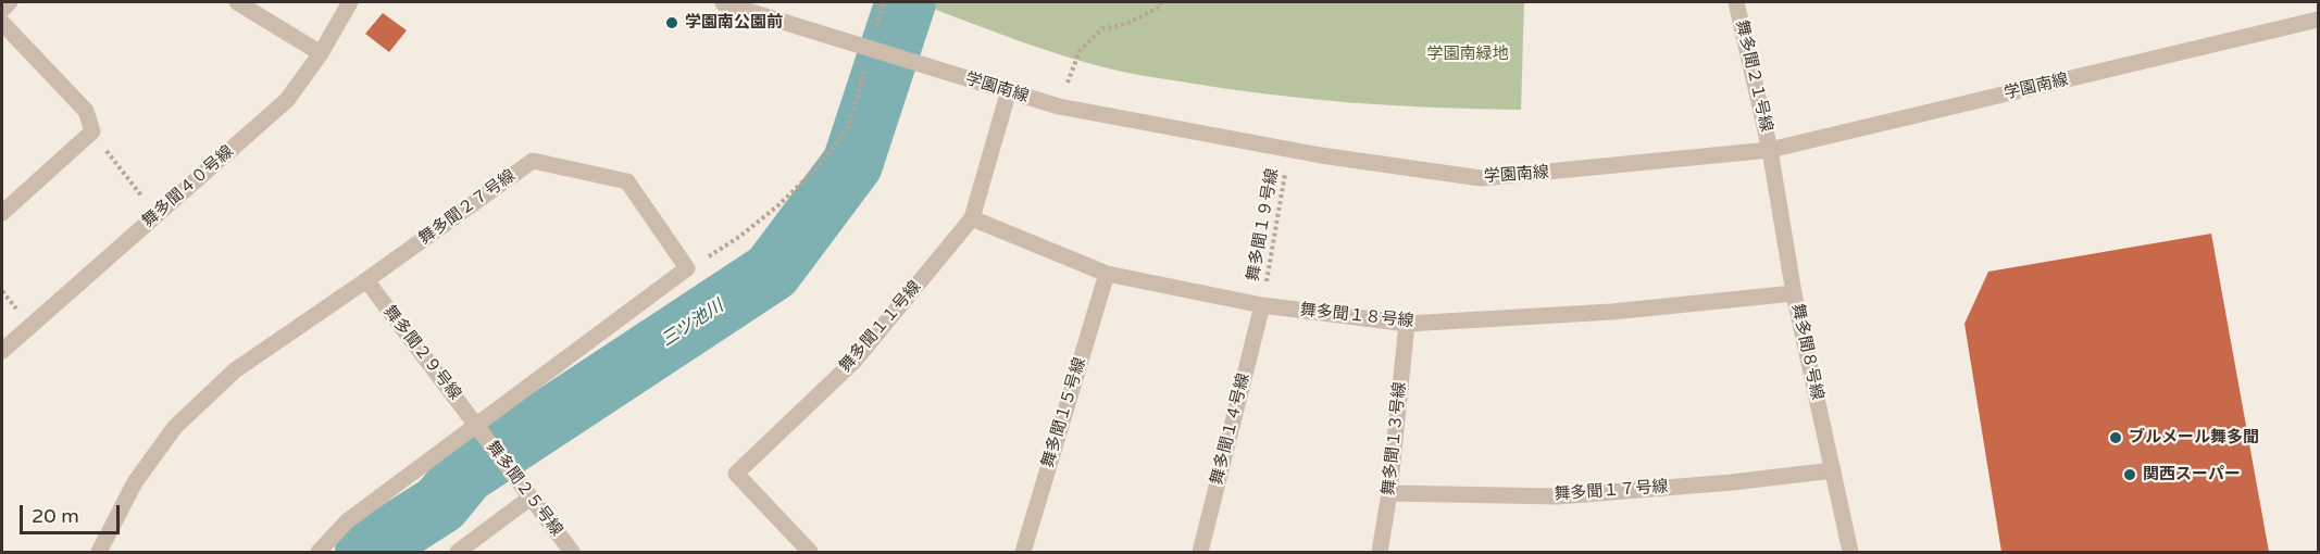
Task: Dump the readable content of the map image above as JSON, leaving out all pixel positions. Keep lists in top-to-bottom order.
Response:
{
  "streets": {
    "street": [
      "舞多聞２１号線",
      "学園南線",
      "舞多聞４０号線",
      "舞多聞２７号線",
      "舞多聞１８号線",
      "舞多聞１１号線",
      "舞多聞８号線",
      "舞多聞２９号線",
      "舞多聞１５号線",
      "舞多聞１４号線",
      "舞多聞１３号線",
      "舞多聞２５号線",
      "舞多聞１７号線"
    ],
    "path": ["舞多聞１９号線"]
  },
  "crossings": [
    ["舞多聞２１号線", "学園南線"],
    ["舞多聞２１号線", "舞多聞８号線"],
    ["学園南線", "舞多聞１９号線"],
    ["学園南線", "舞多聞１１号線"],
    ["学園南線", "舞多聞８号線"],
    ["舞多聞２７号線", "舞多聞２９号線"],
    ["舞多聞１９号線", "舞多聞１８号線"],
    ["舞多聞１９号線", "舞多聞１４号線"],
    ["舞多聞１８号線", "舞多聞１１号線"],
    ["舞多聞１８号線", "舞多聞８号線"],
    ["舞多聞１８号線", "舞多聞１５号線"],
    ["舞多聞１８号線", "舞多聞１４号線"],
    ["舞多聞１８号線", "舞多聞１３号線"],
    ["舞多聞８号線", "舞多聞１７号線"],
    ["舞多聞２９号線", "舞多聞２５号線"],
    ["舞多聞１３号線", "舞多聞１７号線"]
  ],
  "water": ["三ツ池川"],
  "parks": ["学園南緑地"],
  "places": ["学園南公園前", "ブルメール舞多聞", "関西スーパー"],
  "scale_bar": "20 m"
}
